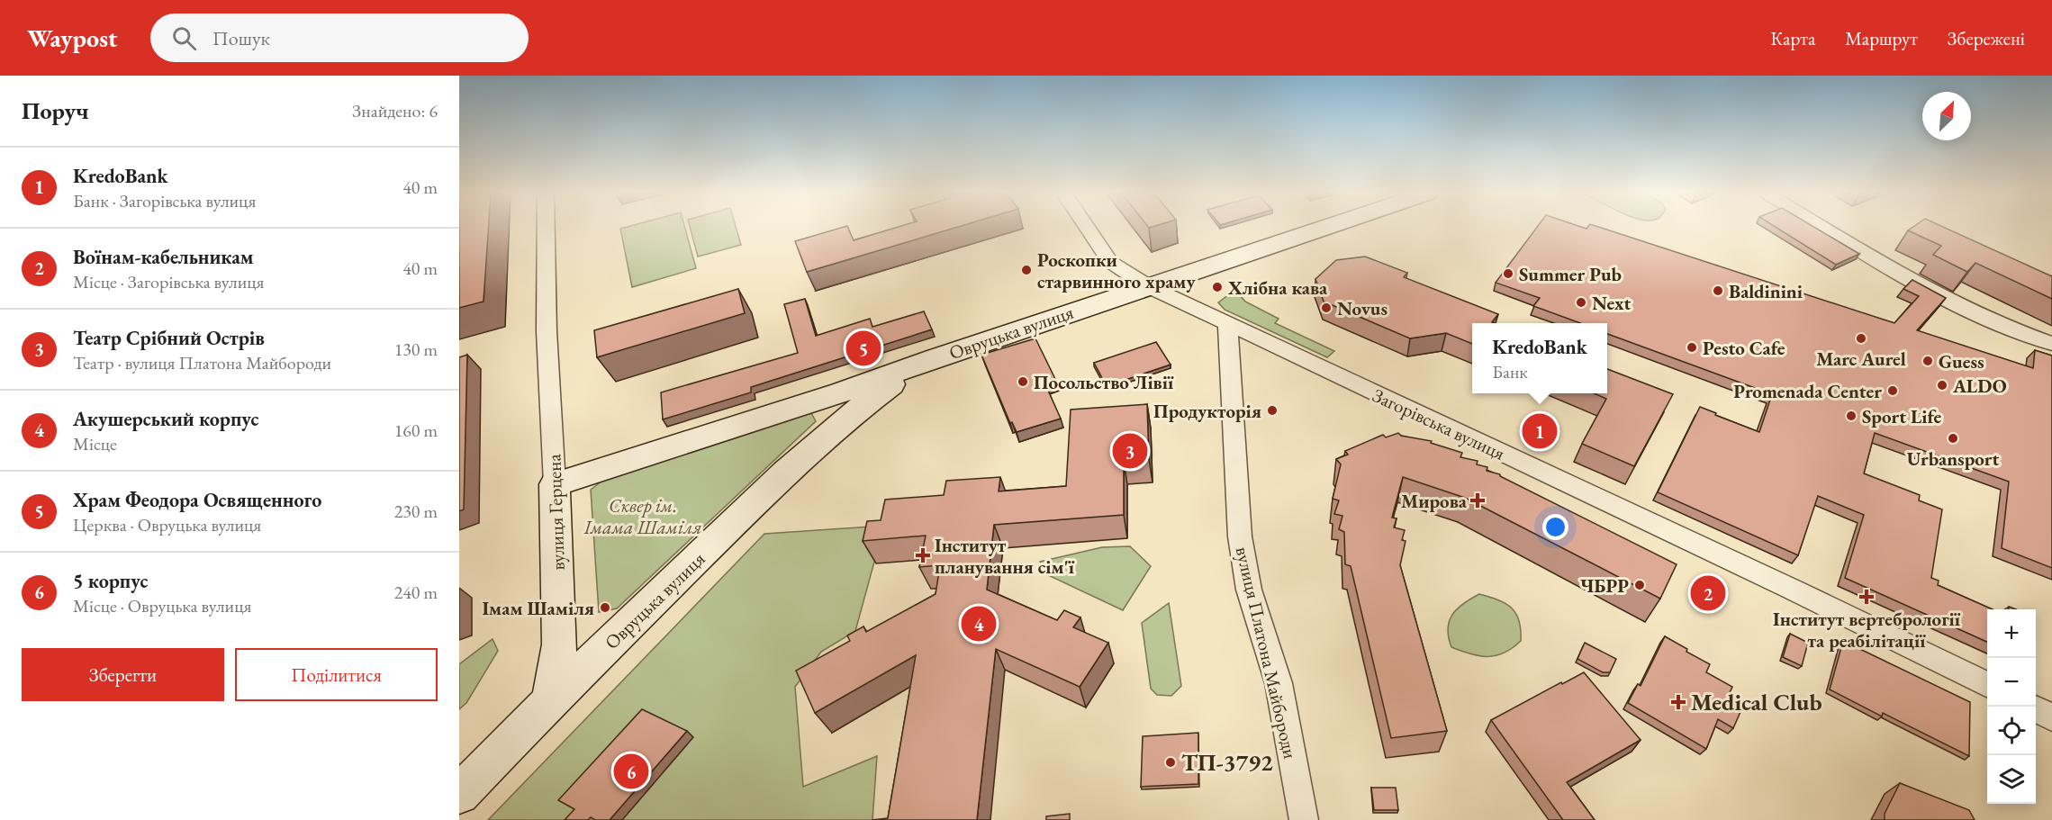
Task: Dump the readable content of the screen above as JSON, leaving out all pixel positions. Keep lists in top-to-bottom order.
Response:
{
  "streets": {
    "street": [
      "Овруцька вулиця",
      "Загорівська вулиця",
      "вулиця Герцена",
      "вулиця Платона Майбороди"
    ]
  },
  "crossings": [
    ["Овруцька вулиця", "Загорівська вулиця"],
    ["Овруцька вулиця", "вулиця Герцена"],
    ["Загорівська вулиця", "вулиця Платона Майбороди"]
  ],
  "parks": ["Сквер ім. Імама Шаміля"],
  "places": {
    "other": [
      "Роскопки старвинного храму",
      "Summer Pub",
      "Хлібна кава",
      "Baldinini",
      "Next",
      "Novus",
      "Marc Aurel",
      "Pesto Cafe",
      "Guess",
      "Посольство Лівії",
      "ALDO",
      "Promenada Center",
      "Продукторія",
      "Sport Life",
      "Urbansport",
      "ЧБРР",
      "Імам Шаміля",
      "ТП-3792"
    ],
    "health": [
      "Мирова",
      "Інститут планування сім'ї",
      "Інститут вертебрології та реабілітації",
      "Medical Club"
    ]
  },
  "north": "top right",
  "page": {
    "header": "Waypost",
    "search": "Пошук",
    "nav": ["Карта", "Маршрут", "Збережені"],
    "heading": ["Поруч", "Знайдено: 6"],
    "list": [
      {
        "mark": "1",
        "name": "KredoBank",
        "note": "Банк · Загорівська вулиця",
        "value": "40 m"
      },
      {
        "mark": "2",
        "name": "Воїнам-кабельникам",
        "note": "Місце · Загорівська вулиця",
        "value": "40 m"
      },
      {
        "mark": "3",
        "name": "Театр Срібний Острів",
        "note": "Театр · вулиця Платона Майбороди",
        "value": "130 m"
      },
      {
        "mark": "4",
        "name": "Акушерський корпус",
        "note": "Місце",
        "value": "160 m"
      },
      {
        "mark": "5",
        "name": "Храм Феодора Освященного",
        "note": "Церква · Овруцька вулиця",
        "value": "230 m"
      },
      {
        "mark": "6",
        "name": "5 корпус",
        "note": "Місце · Овруцька вулиця",
        "value": "240 m"
      }
    ],
    "popup": ["KredoBank", "Банк"],
    "pins": [
      "5",
      "1",
      "3",
      "2",
      "4",
      "6"
    ],
    "map_buttons": ["+", "−"],
    "buttons": ["Зберегти", "Поділитися"]
  }
}
